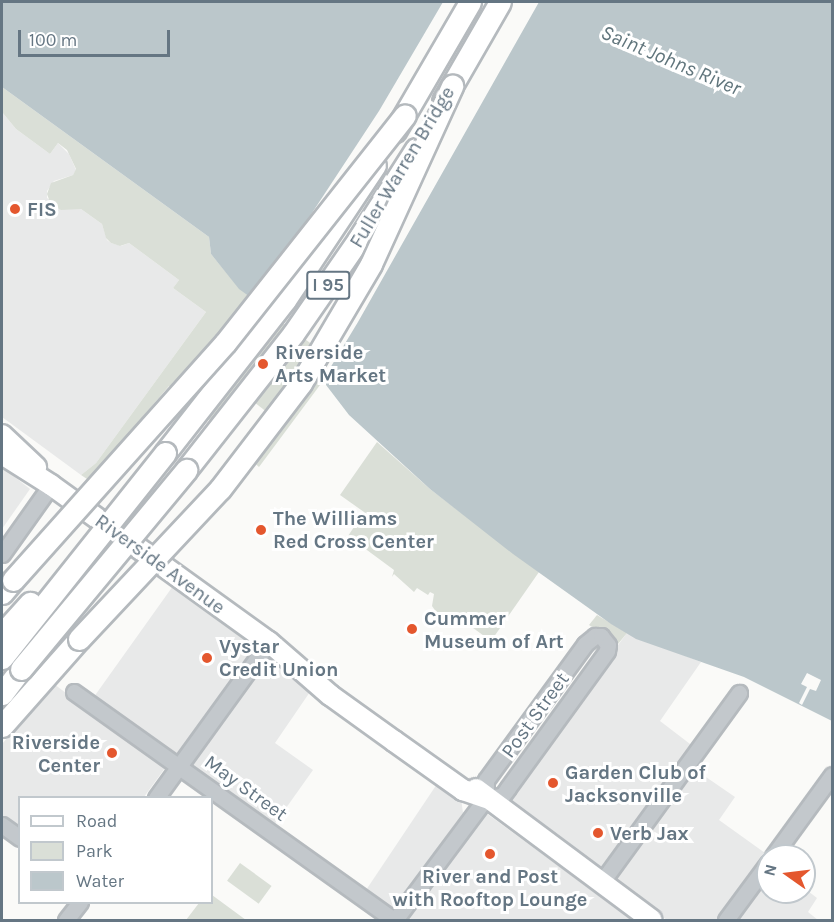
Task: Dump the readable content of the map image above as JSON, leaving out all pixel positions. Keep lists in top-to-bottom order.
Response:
{
  "streets": {
    "highway": ["Fuller Warren Bridge", "I 95"],
    "main road": ["Riverside Avenue"],
    "street": ["Post Street", "May Street"]
  },
  "crossings": [
    ["Fuller Warren Bridge", "I 95"],
    ["Riverside Avenue", "Post Street"],
    ["Post Street", "May Street"]
  ],
  "water": ["Saint Johns River"],
  "places": [
    "FIS",
    "Riverside Arts Market",
    "The Williams Red Cross Center",
    "Cummer Museum of Art",
    "Vystar Credit Union",
    "Riverside Center",
    "Garden Club of Jacksonville",
    "Verb Jax",
    "River and Post with Rooftop Lounge"
  ],
  "legend": ["Road", "Park", "Water"],
  "scale_bar": "100 m",
  "north": "left"
}
